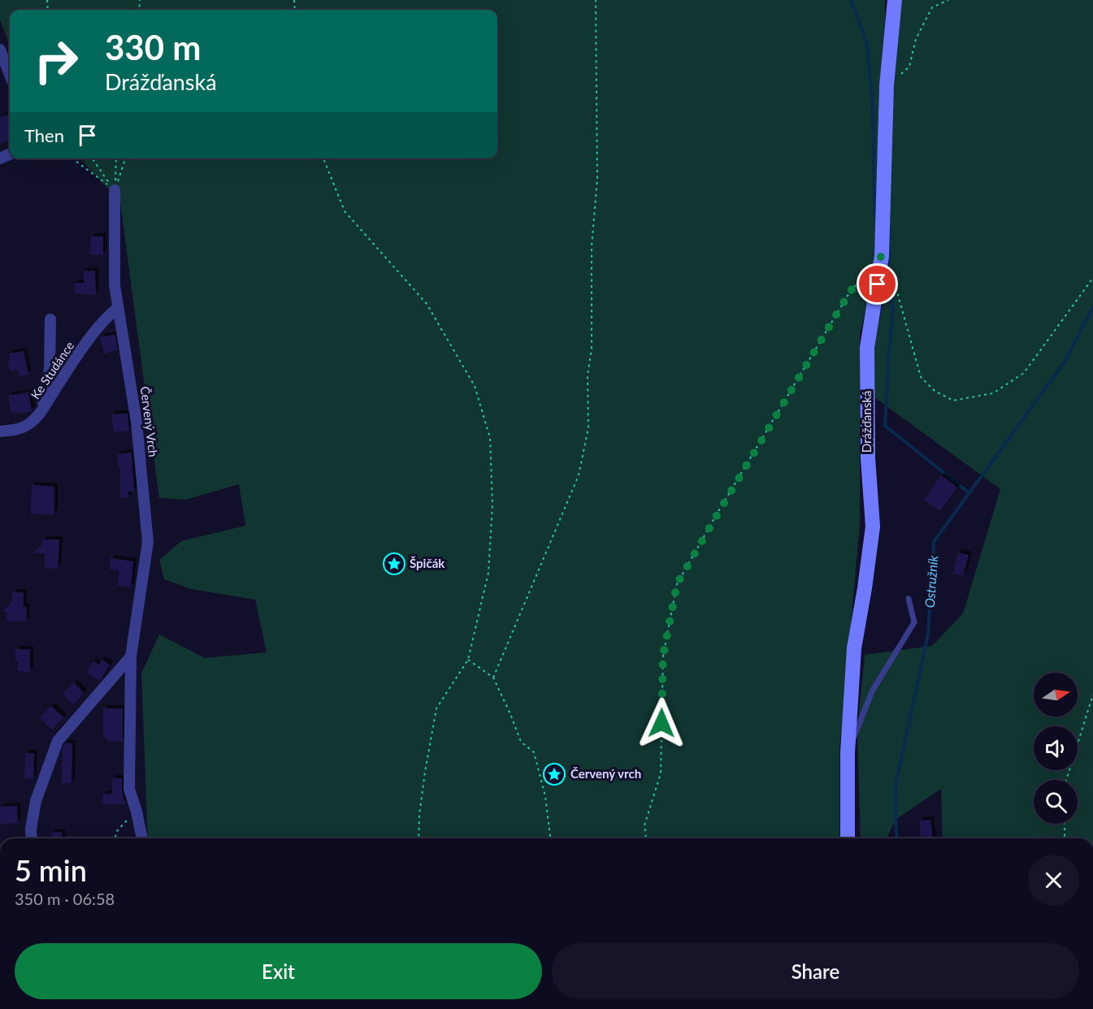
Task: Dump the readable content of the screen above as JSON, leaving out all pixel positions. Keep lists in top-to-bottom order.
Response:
{
  "streets": {
    "street": ["Ke Studánce", "Červený Vrch", "Drážďanská"]
  },
  "crossings": [
    ["Ke Studánce", "Červený Vrch"]
  ],
  "water": ["Ostružník"],
  "places": {
    "place": ["Špičák", "Červený vrch"]
  },
  "north": "right",
  "page": {
    "turn": ["330 m", "Drážďanská"],
    "then": "Then",
    "heading": ["5 min", "350 m · 06:58"],
    "buttons": ["Exit", "Share"]
  }
}
